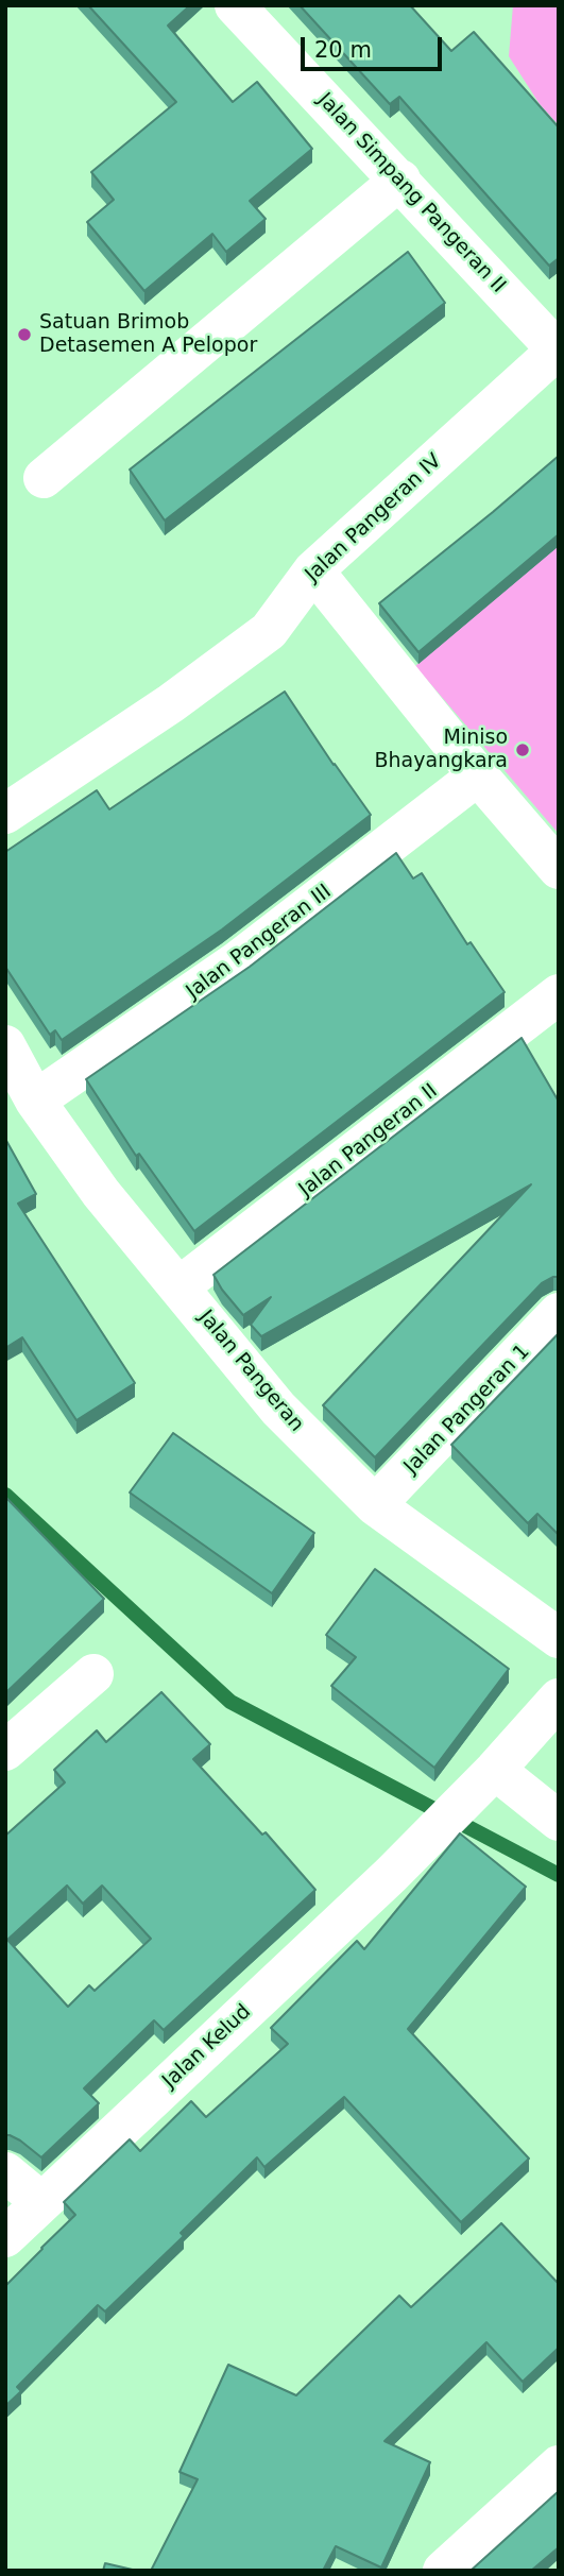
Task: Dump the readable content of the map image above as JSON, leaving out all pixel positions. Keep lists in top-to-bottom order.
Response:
{
  "streets": {
    "street": [
      "Jalan Simpang Pangeran II",
      "Jalan Pangeran IV",
      "Jalan Pangeran III",
      "Jalan Pangeran II",
      "Jalan Pangeran",
      "Jalan Pangeran 1",
      "Jalan Kelud"
    ]
  },
  "crossings": [
    ["Jalan Simpang Pangeran II", "Jalan Pangeran IV"],
    ["Jalan Pangeran III", "Jalan Pangeran"],
    ["Jalan Pangeran II", "Jalan Pangeran"],
    ["Jalan Pangeran", "Jalan Pangeran 1"]
  ],
  "places": ["Satuan Brimob Detasemen A Pelopor", "Miniso Bhayangkara"],
  "scale_bar": "20 m"
}
